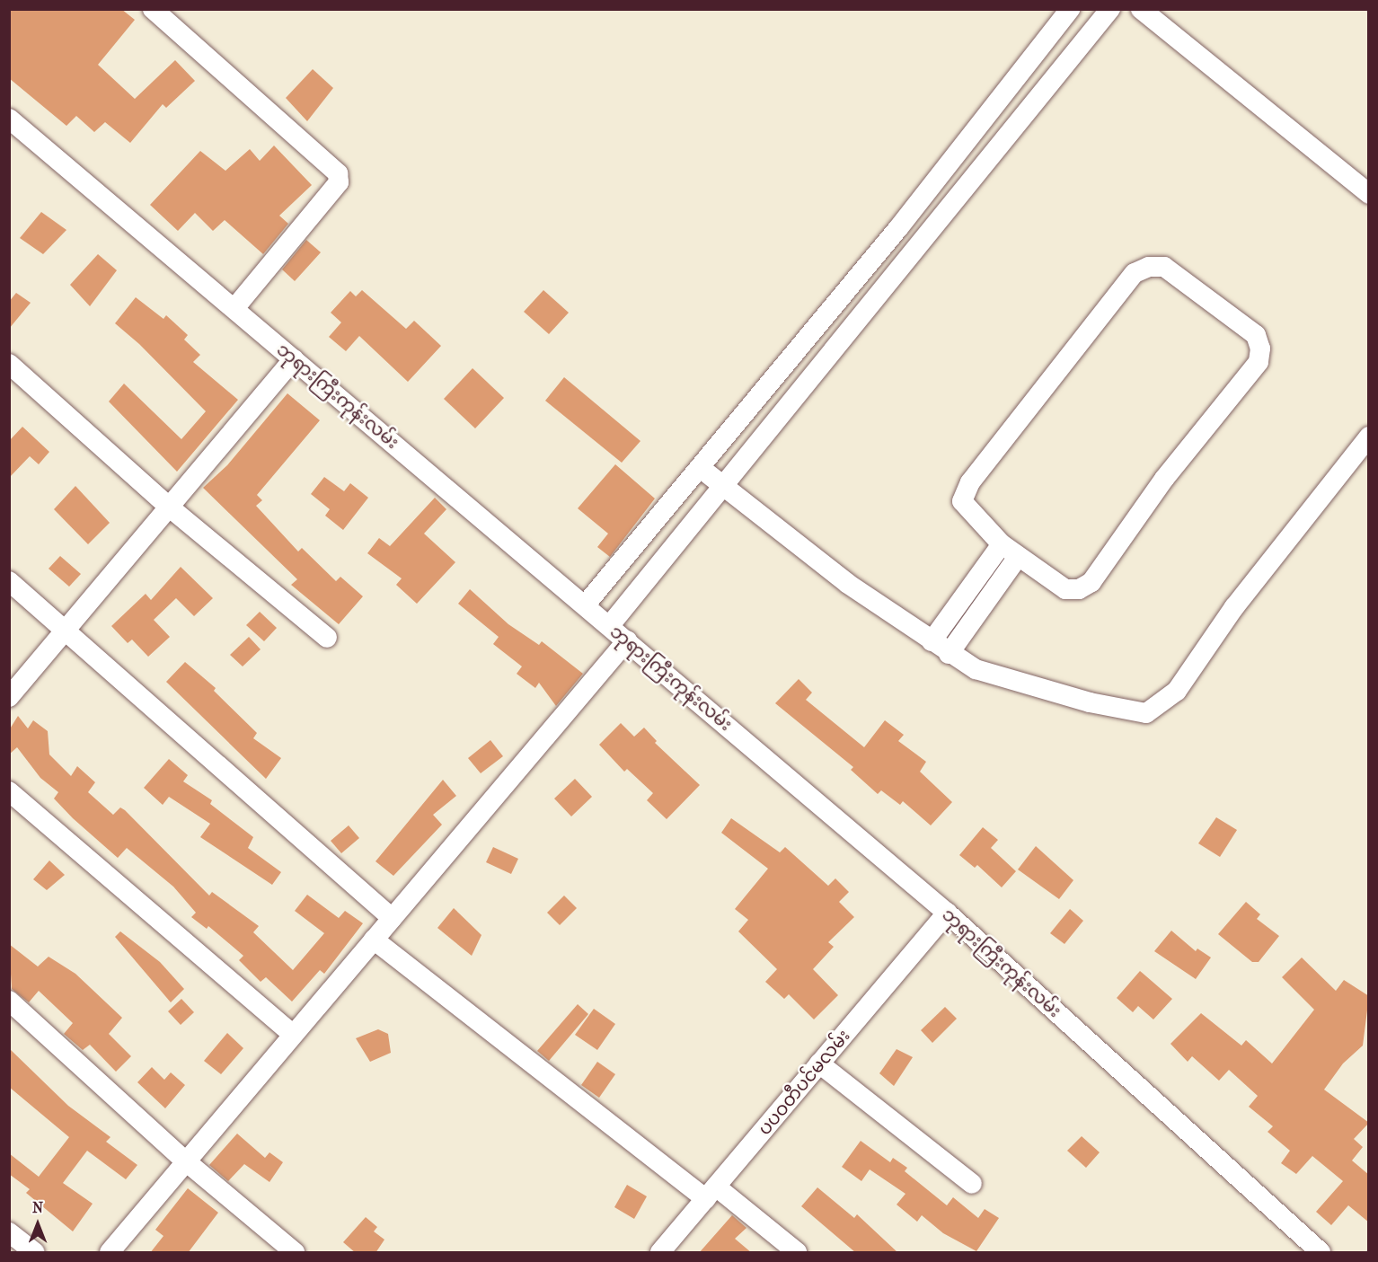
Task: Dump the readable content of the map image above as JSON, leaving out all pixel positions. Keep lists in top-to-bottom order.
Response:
{
  "streets": {
    "street": ["ဘုရားကြီးကုန်းလမ်း", "ပပဝတီပင်မလမ်း"]
  },
  "crossings": [
    ["ဘုရားကြီးကုန်းလမ်း", "ပပဝတီပင်မလမ်း"]
  ],
  "north": "top"
}
